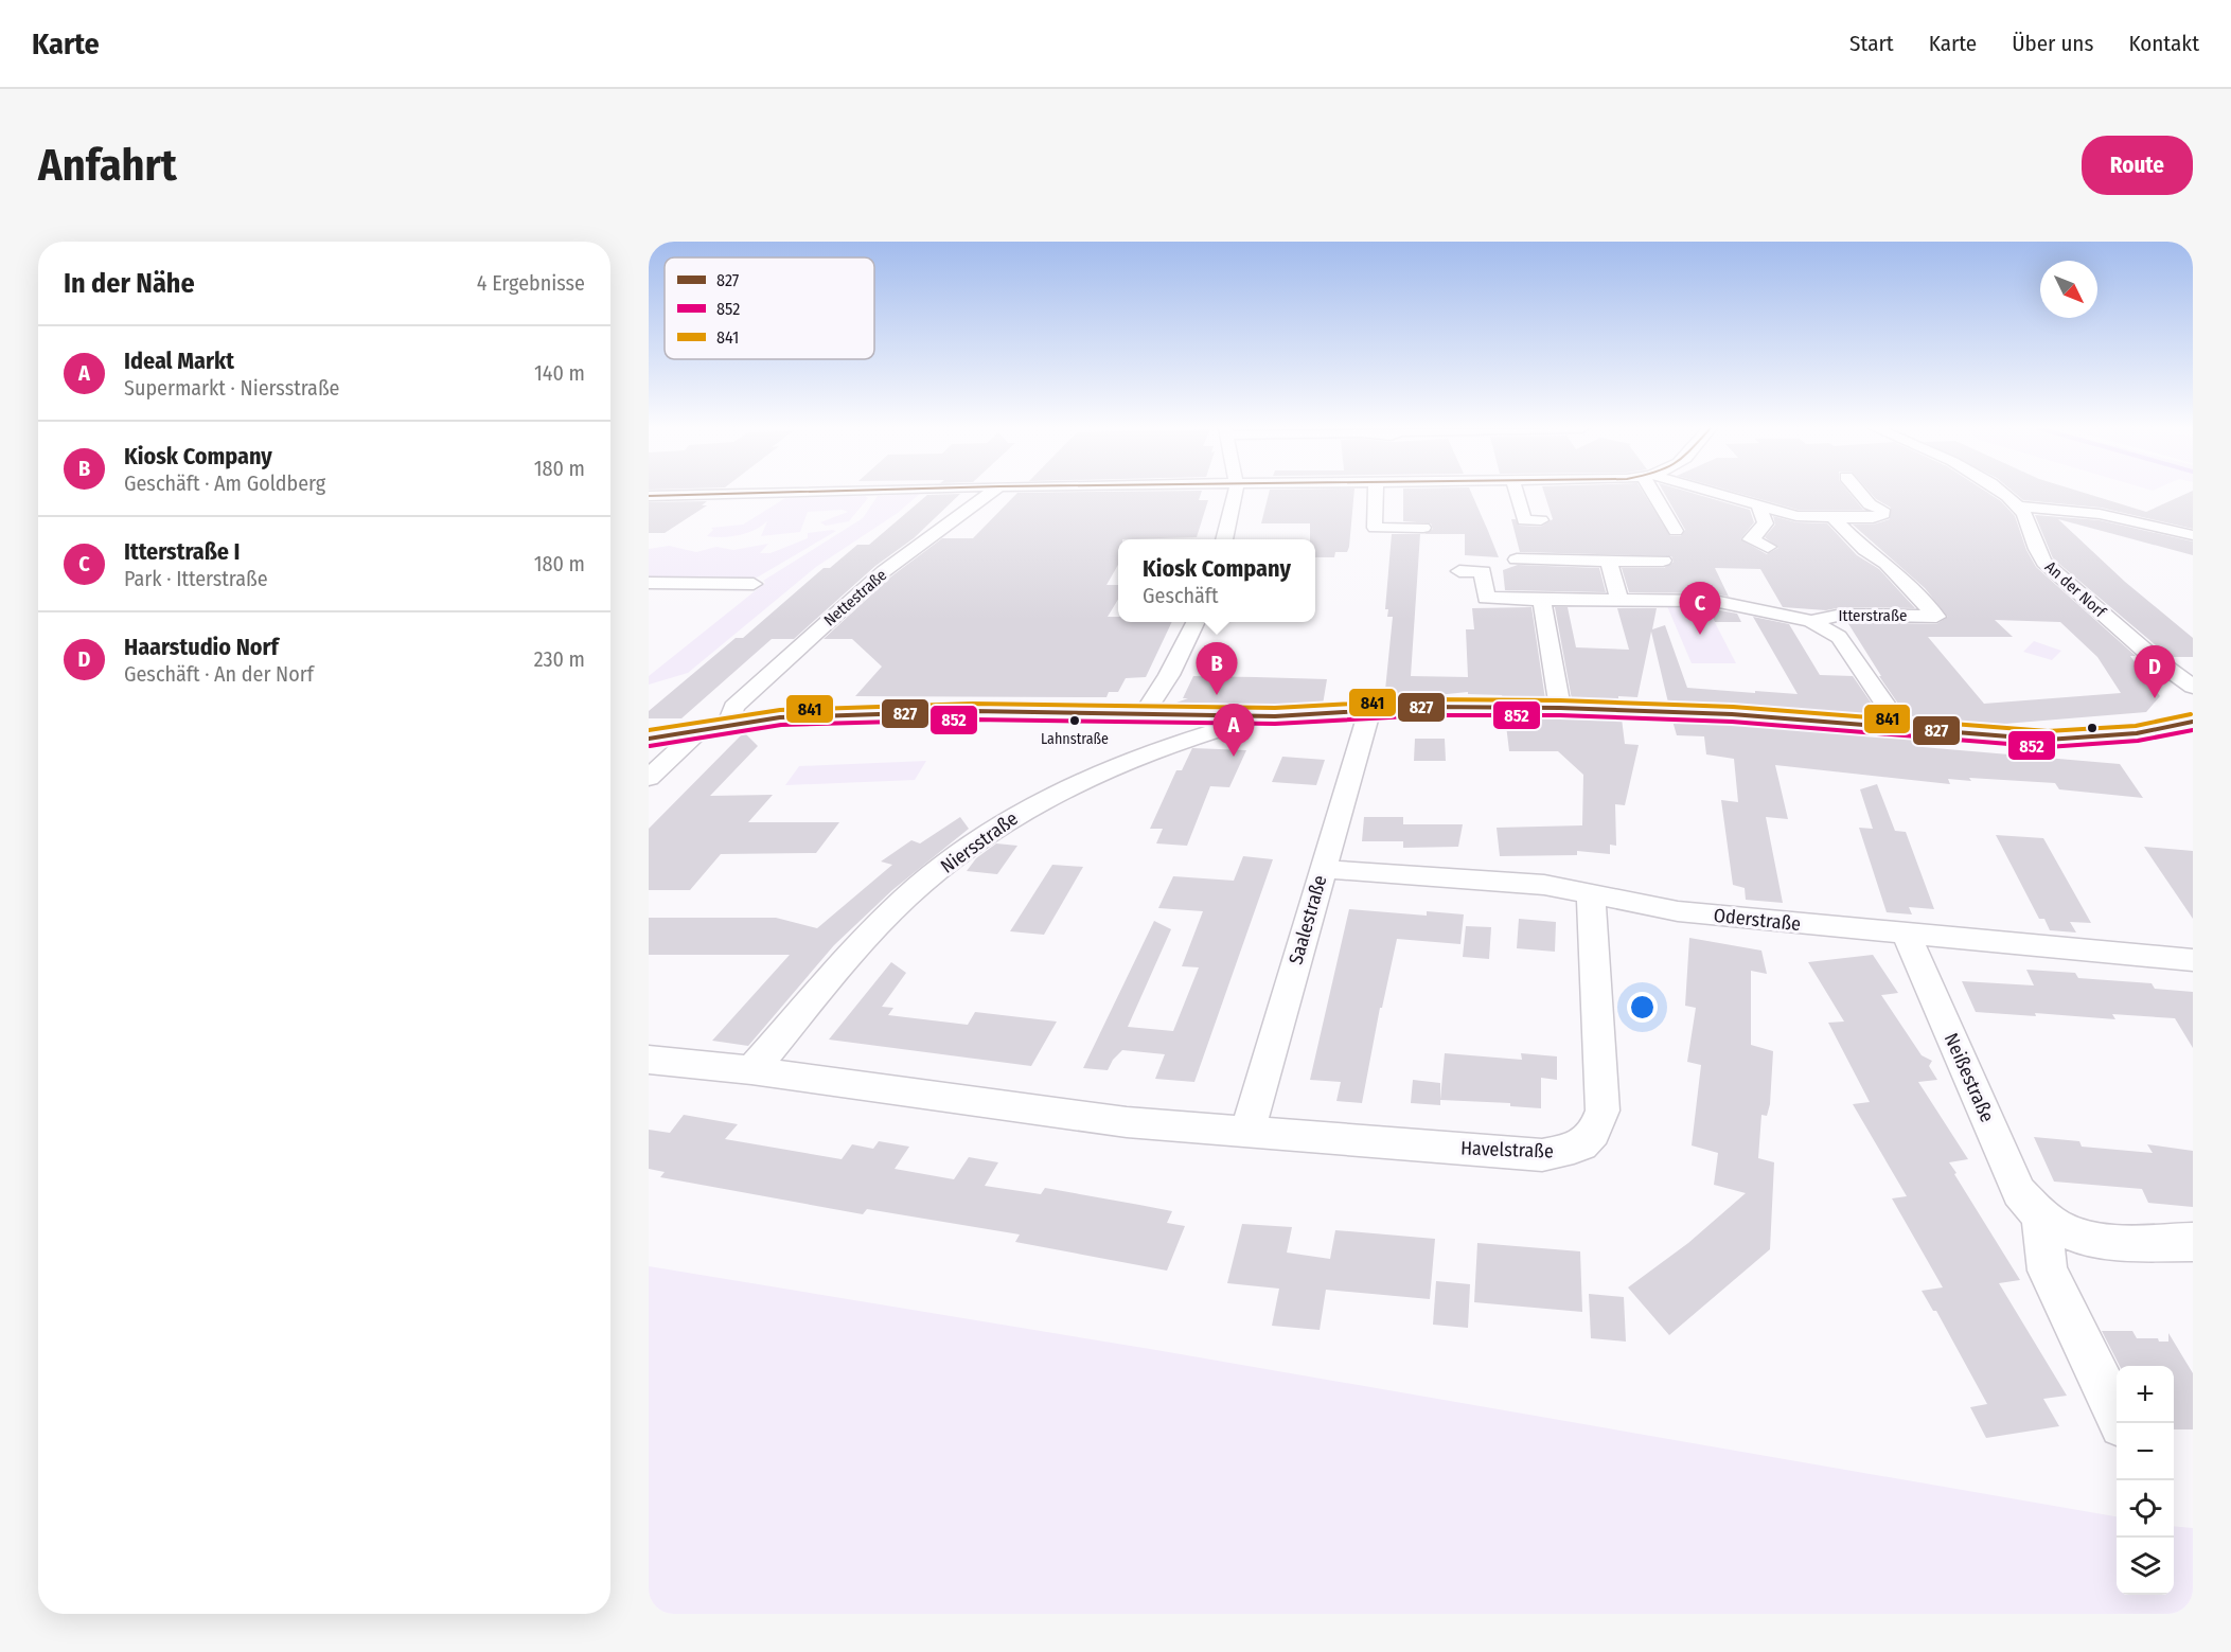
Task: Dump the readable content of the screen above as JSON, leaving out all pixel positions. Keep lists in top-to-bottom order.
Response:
{
  "streets": {
    "street": [
      "An der Norf",
      "Nettestraße",
      "Itterstraße",
      "Niersstraße",
      "Saalestraße",
      "Oderstraße",
      "Neißestraße",
      "Havelstraße"
    ]
  },
  "crossings": [
    ["Saalestraße", "Oderstraße"],
    ["Saalestraße", "Havelstraße"],
    ["Oderstraße", "Neißestraße"],
    ["Oderstraße", "Havelstraße"]
  ],
  "places": ["Lahnstraße"],
  "lines": ["transit line 827", "transit line 841", "transit line 852"],
  "legend": ["827", "852", "841"],
  "north": "bottom right",
  "page": {
    "header": "Karte",
    "nav": [
      "Start",
      "Karte",
      "Über uns",
      "Kontakt"
    ],
    "buttons": "Route",
    "title": "Anfahrt",
    "heading": ["In der Nähe", "4 Ergebnisse"],
    "list": [
      {
        "mark": "A",
        "name": "Ideal Markt",
        "note": "Supermarkt · Niersstraße",
        "value": "140 m"
      },
      {
        "mark": "B",
        "name": "Kiosk Company",
        "note": "Geschäft · Am Goldberg",
        "value": "180 m"
      },
      {
        "mark": "C",
        "name": "Itterstraße I",
        "note": "Park · Itterstraße",
        "value": "180 m"
      },
      {
        "mark": "D",
        "name": "Haarstudio Norf",
        "note": "Geschäft · An der Norf",
        "value": "230 m"
      }
    ],
    "popup": ["Kiosk Company", "Geschäft"],
    "pins": [
      "C",
      "B",
      "D",
      "A"
    ],
    "map_buttons": ["+", "−"]
  }
}
